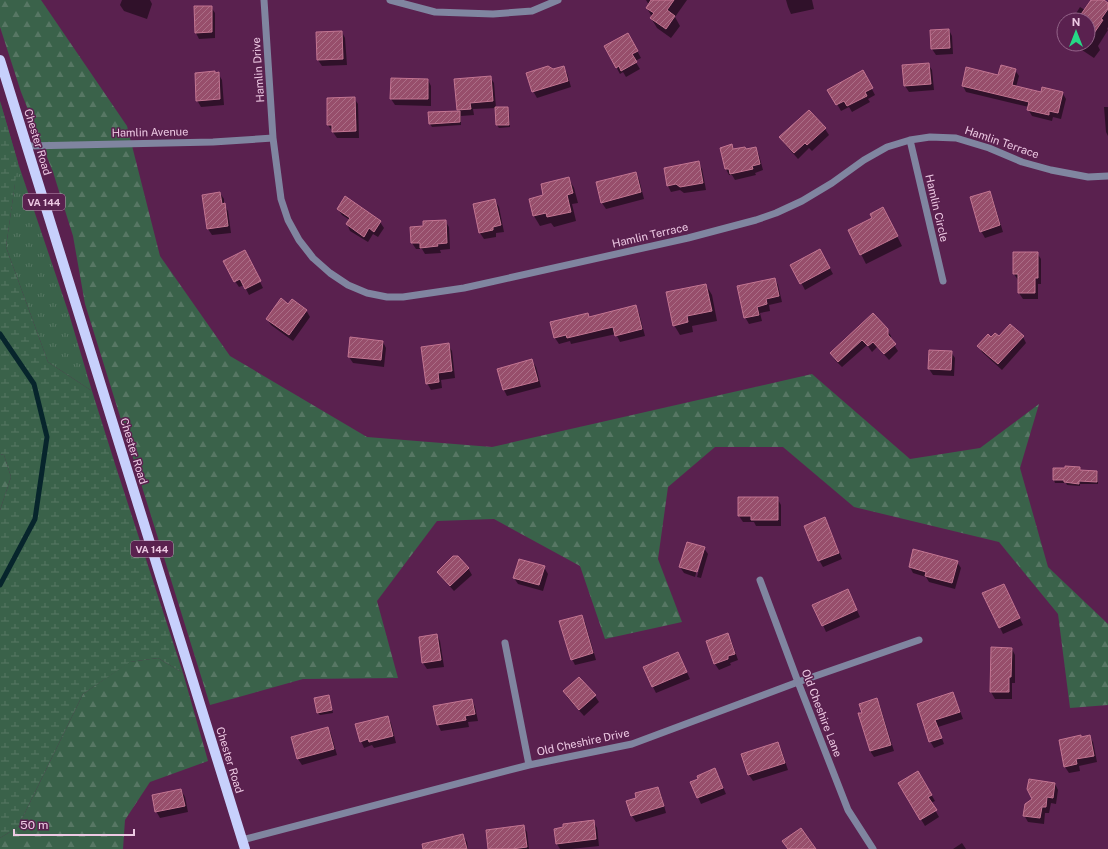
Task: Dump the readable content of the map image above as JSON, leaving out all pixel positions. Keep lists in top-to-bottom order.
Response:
{
  "streets": {
    "main road": ["Chester Road", "VA 144"],
    "street": [
      "Hamlin Drive",
      "Hamlin Avenue",
      "Hamlin Terrace",
      "Hamlin Circle",
      "Old Cheshire Lane",
      "Old Cheshire Drive"
    ]
  },
  "crossings": [
    ["Hamlin Drive", "Hamlin Avenue"],
    ["Hamlin Drive", "Hamlin Terrace"],
    ["Hamlin Avenue", "Chester Road"],
    ["Hamlin Avenue", "Hamlin Terrace"],
    ["Chester Road", "Old Cheshire Drive"],
    ["Hamlin Terrace", "Hamlin Circle"],
    ["Old Cheshire Lane", "Old Cheshire Drive"]
  ],
  "scale_bar": "50 m",
  "north": "top"
}
